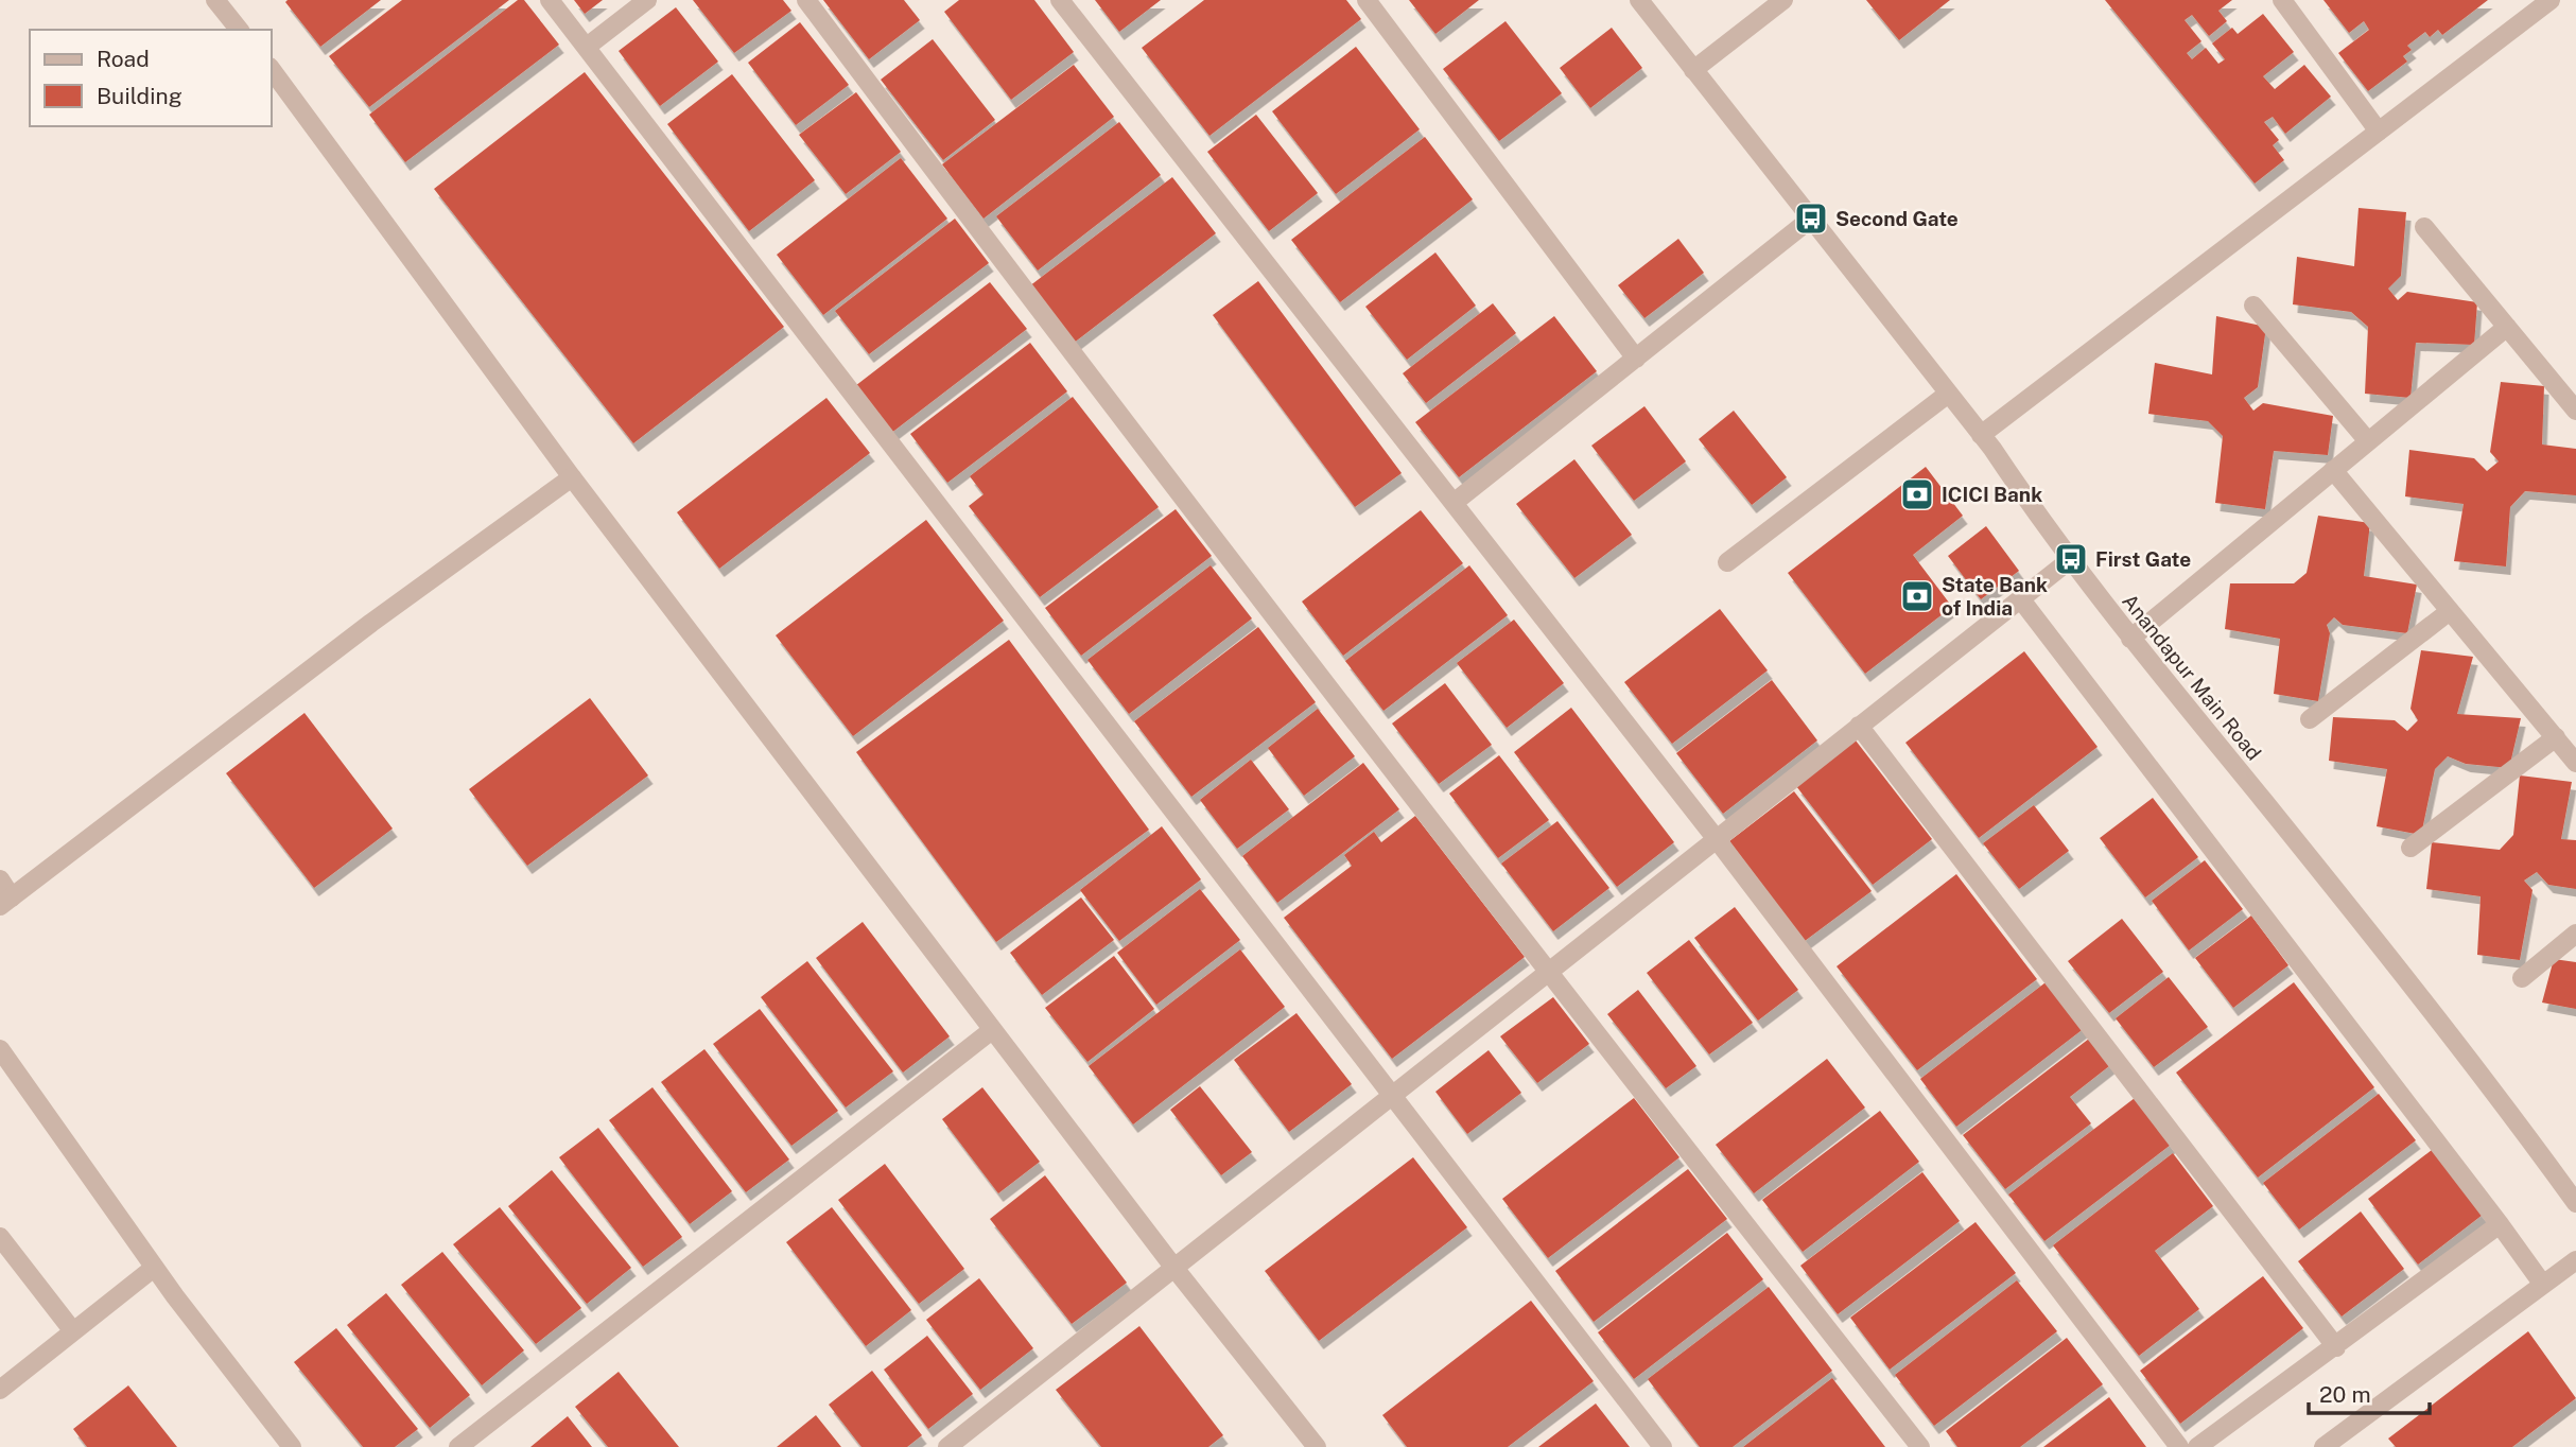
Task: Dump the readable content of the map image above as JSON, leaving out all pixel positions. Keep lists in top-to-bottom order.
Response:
{
  "streets": {
    "street": ["Anandapur Main Road"]
  },
  "places": {
    "bus stop": ["Second Gate", "First Gate"],
    "bank": ["ICICI Bank", "State Bank of India"]
  },
  "legend": ["Road", "Building"],
  "scale_bar": "20 m"
}
